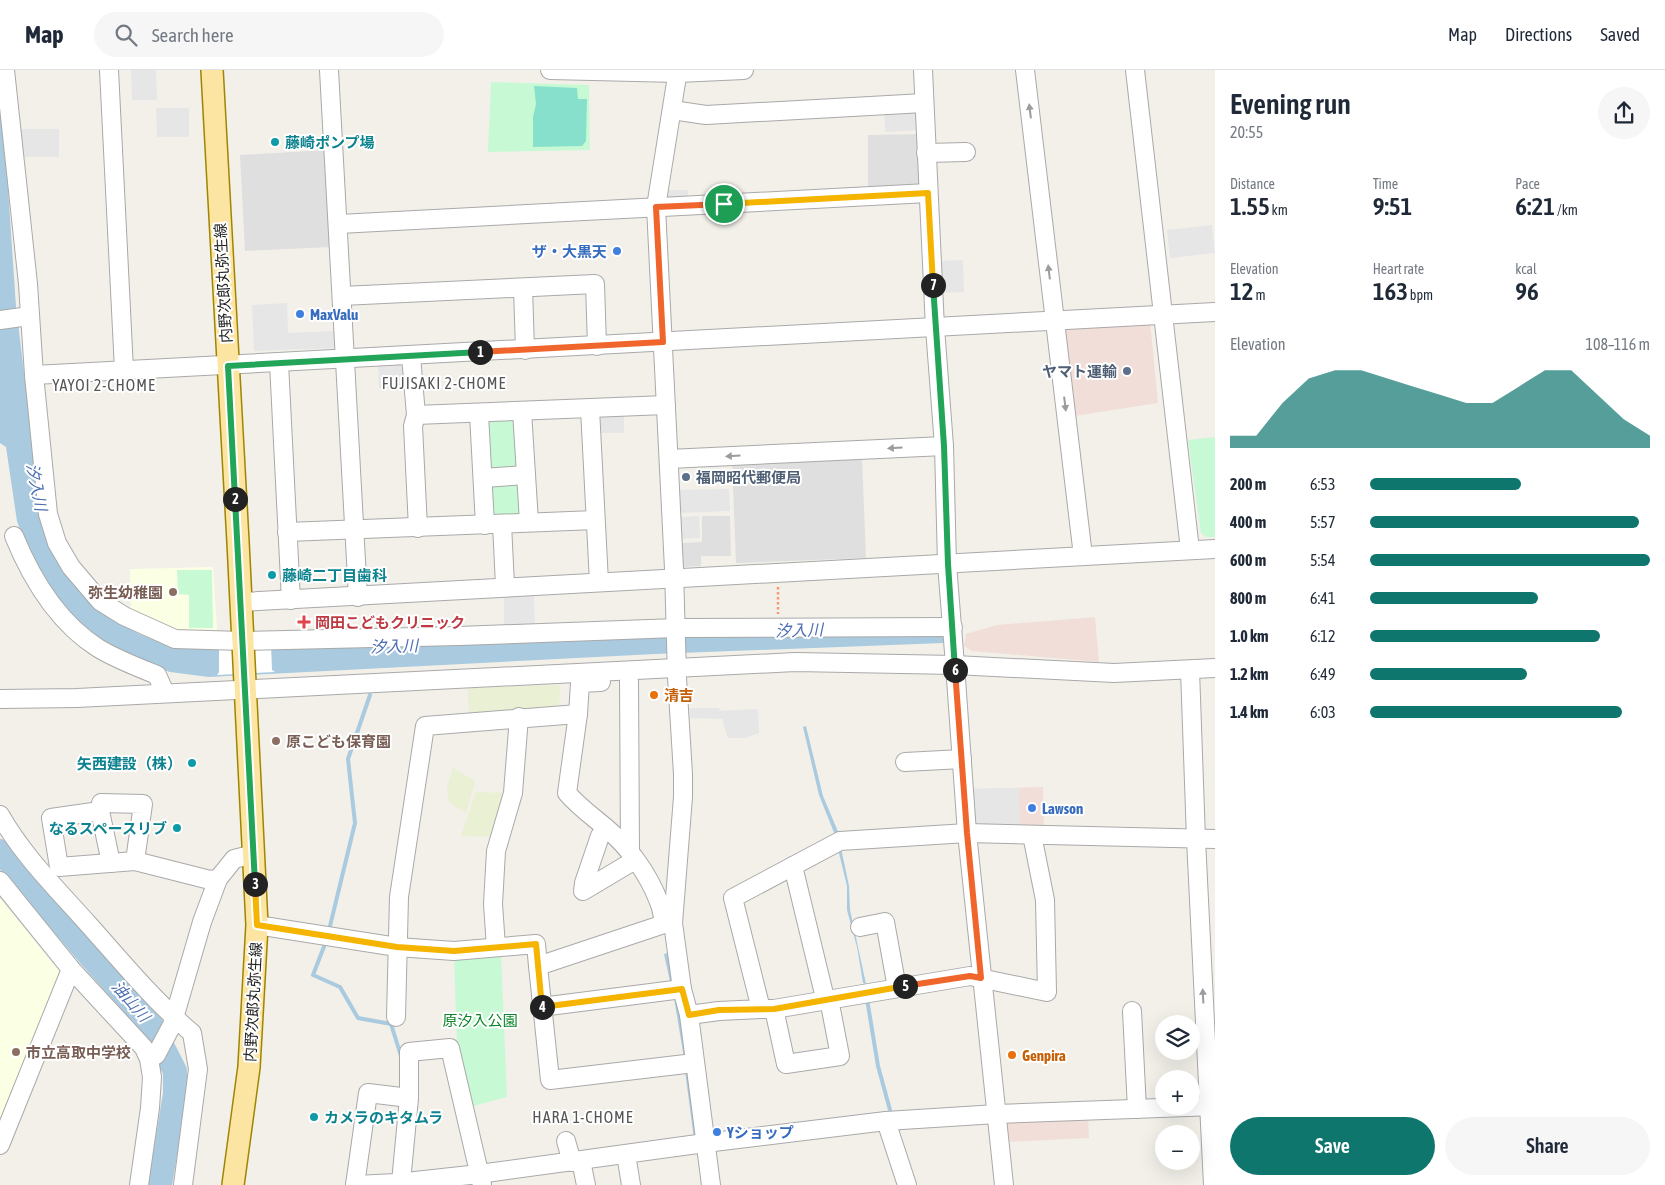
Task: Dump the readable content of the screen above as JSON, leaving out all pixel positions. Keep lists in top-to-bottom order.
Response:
{
  "streets": {
    "main road": ["内野次郎丸弥生線"]
  },
  "districts": ["FUJISAKI 2-CHOME", "YAYOI 2-CHOME", "HARA 1-CHOME"],
  "water": ["汐入川", "油山川"],
  "parks": ["原汐入公園"],
  "places": {
    "other": [
      "藤崎ポンプ場",
      "ザ・大黒天",
      "MaxValu",
      "ヤマト運輸",
      "福岡昭代郵便局",
      "藤崎二丁目歯科",
      "弥生幼稚園",
      "清吉",
      "原こども保育園",
      "矢西建設（株）",
      "Lawson",
      "なるスペースリブ",
      "市立高取中学校",
      "Genpira",
      "カメラのキタムラ",
      "Yショップ"
    ],
    "health": ["岡田こどもクリニック"]
  },
  "page": {
    "header": "Map",
    "search": "Search here",
    "nav": ["Map", "Directions", "Saved"],
    "heading": ["Evening run", "20:55"],
    "stats": [
      ["Distance", "1.55 km"],
      ["Time", "9:51"],
      ["Pace", "6:21 /km"],
      ["Elevation", "12 m"],
      ["Heart rate", "163 bpm"],
      ["kcal", "96"]
    ],
    "pins": [
      "7",
      "1",
      "2",
      "6",
      "3",
      "5",
      "4"
    ],
    "chart": ["Elevation", "108–116 m"],
    "list": [
      {
        "name": "200 m",
        "note": "6:53"
      },
      {
        "name": "400 m",
        "note": "5:57"
      },
      {
        "name": "600 m",
        "note": "5:54"
      },
      {
        "name": "800 m",
        "note": "6:41"
      },
      {
        "name": "1.0 km",
        "note": "6:12"
      },
      {
        "name": "1.2 km",
        "note": "6:49"
      },
      {
        "name": "1.4 km",
        "note": "6:03"
      }
    ],
    "map_buttons": ["+", "−"],
    "buttons": ["Save", "Share"]
  }
}
